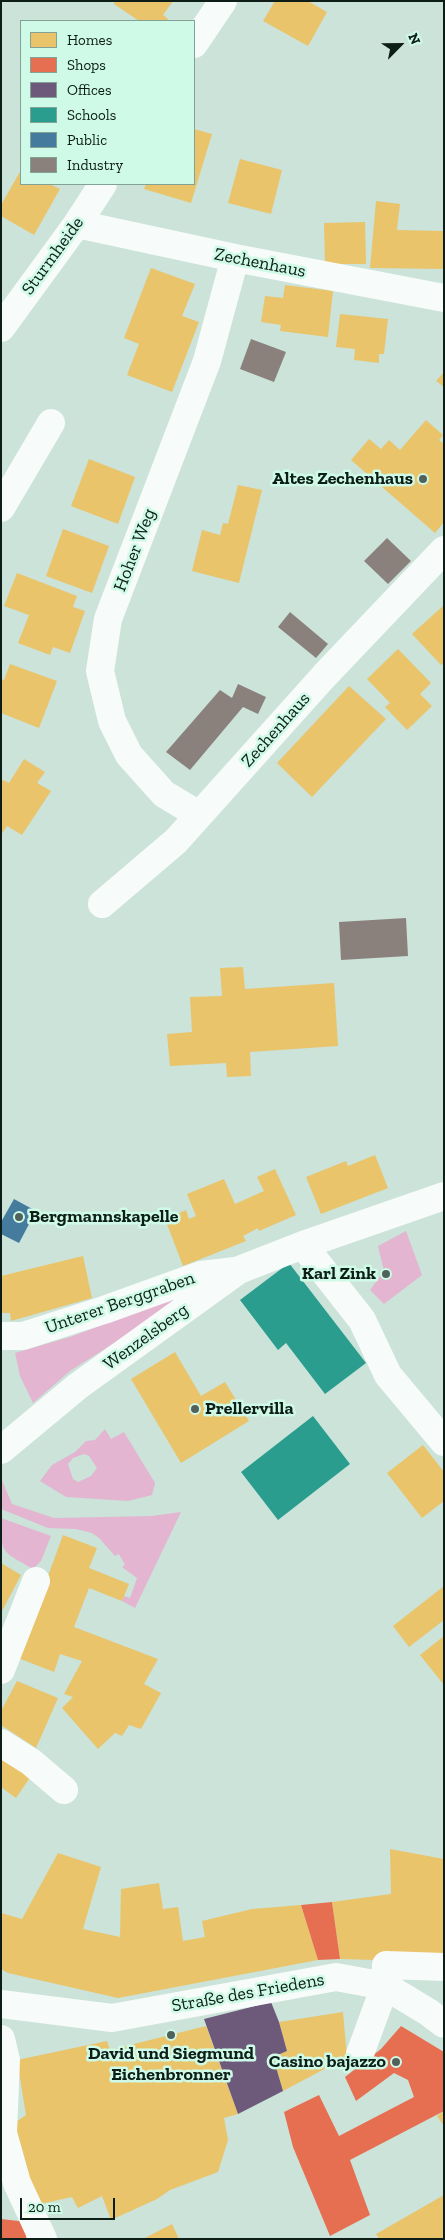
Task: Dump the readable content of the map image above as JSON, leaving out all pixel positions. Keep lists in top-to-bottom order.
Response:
{
  "streets": {
    "street": [
      "Sturmheide",
      "Zechenhaus",
      "Hoher Weg",
      "Unterer Berggraben",
      "Wenzelsberg",
      "Straße des Friedens"
    ]
  },
  "crossings": [
    ["Sturmheide", "Zechenhaus"],
    ["Zechenhaus", "Hoher Weg"],
    ["Unterer Berggraben", "Wenzelsberg"]
  ],
  "places": [
    "Altes Zechenhaus",
    "Bergmannskapelle",
    "Karl Zink",
    "Prellervilla",
    "David und Siegmund Eichenbronner",
    "Casino bajazzo"
  ],
  "legend": [
    "Homes",
    "Shops",
    "Offices",
    "Schools",
    "Public",
    "Industry"
  ],
  "scale_bar": "20 m",
  "north": "top right"
}
